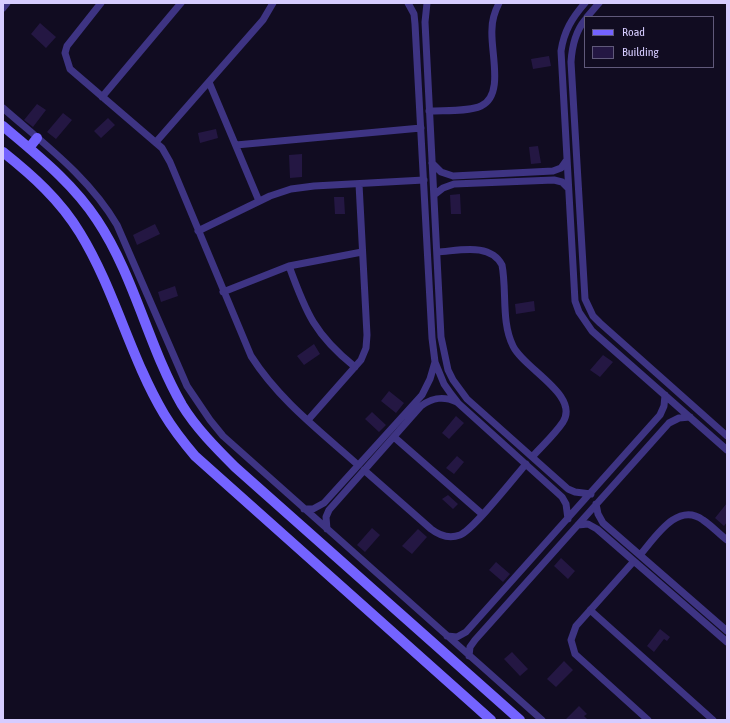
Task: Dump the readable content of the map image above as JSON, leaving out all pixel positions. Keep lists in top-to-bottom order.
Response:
{
  "legend": ["Road", "Building"]
}
